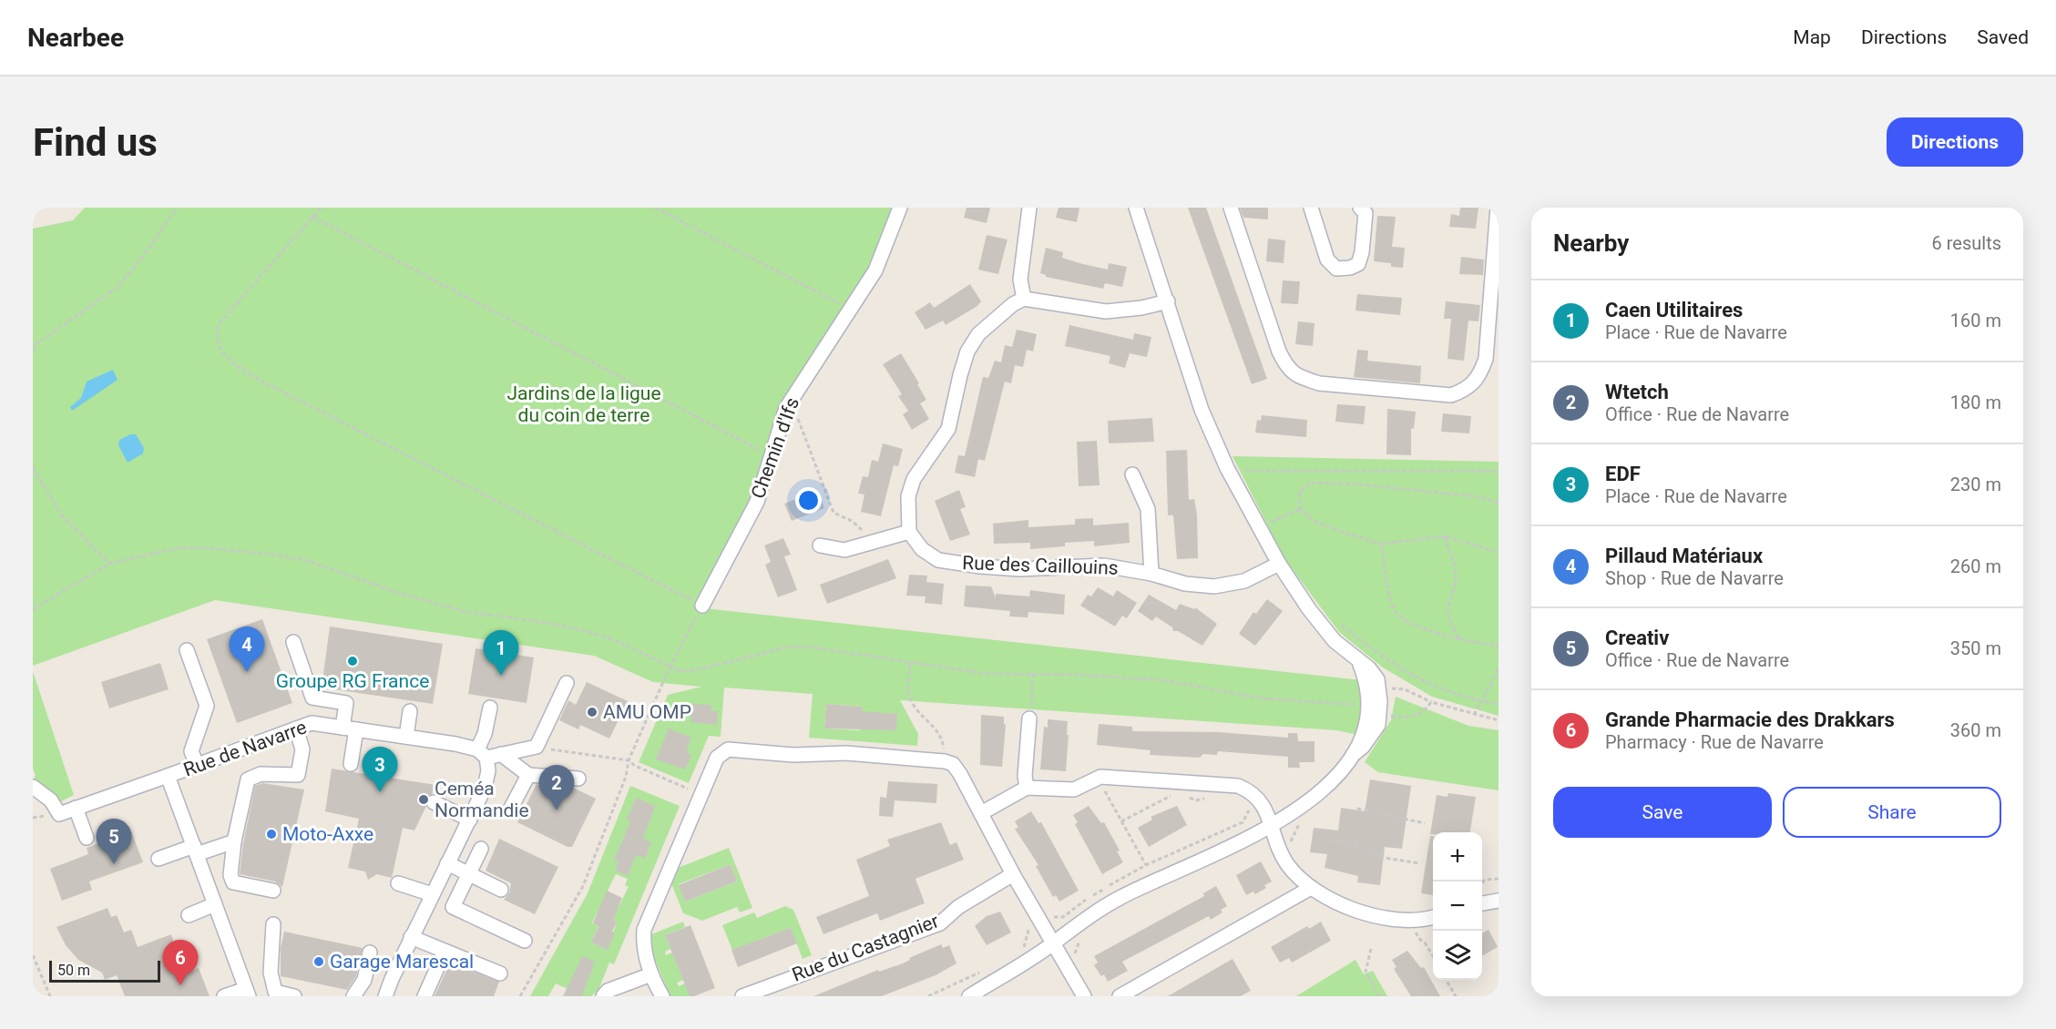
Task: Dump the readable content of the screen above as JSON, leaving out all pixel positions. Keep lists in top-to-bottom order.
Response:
{
  "streets": {
    "street": [
      "Chemin d'Ifs",
      "Rue des Caillouins",
      "Rue de Navarre",
      "Rue du Castagnier"
    ]
  },
  "parks": ["Jardins de la ligue du coin de terre"],
  "places": [
    "Groupe RG France",
    "AMU OMP",
    "Ceméa Normandie",
    "Moto-Axxe",
    "Garage Marescal"
  ],
  "scale_bar": "50 m",
  "page": {
    "header": "Nearbee",
    "nav": ["Map", "Directions", "Saved"],
    "buttons": [
      "Directions",
      ["Save", "Share"]
    ],
    "title": "Find us",
    "heading": ["Nearby", "6 results"],
    "list": [
      {
        "mark": "1",
        "name": "Caen Utilitaires",
        "note": "Place · Rue de Navarre",
        "value": "160 m"
      },
      {
        "mark": "2",
        "name": "Wtetch",
        "note": "Office · Rue de Navarre",
        "value": "180 m"
      },
      {
        "mark": "3",
        "name": "EDF",
        "note": "Place · Rue de Navarre",
        "value": "230 m"
      },
      {
        "mark": "4",
        "name": "Pillaud Matériaux",
        "note": "Shop · Rue de Navarre",
        "value": "260 m"
      },
      {
        "mark": "5",
        "name": "Creativ",
        "note": "Office · Rue de Navarre",
        "value": "350 m"
      },
      {
        "mark": "6",
        "name": "Grande Pharmacie des Drakkars",
        "note": "Pharmacy · Rue de Navarre",
        "value": "360 m"
      }
    ],
    "pins": [
      "4",
      "1",
      "3",
      "2",
      "5",
      "6"
    ],
    "map_buttons": ["+", "−"],
    "scale": "50 m"
  }
}
